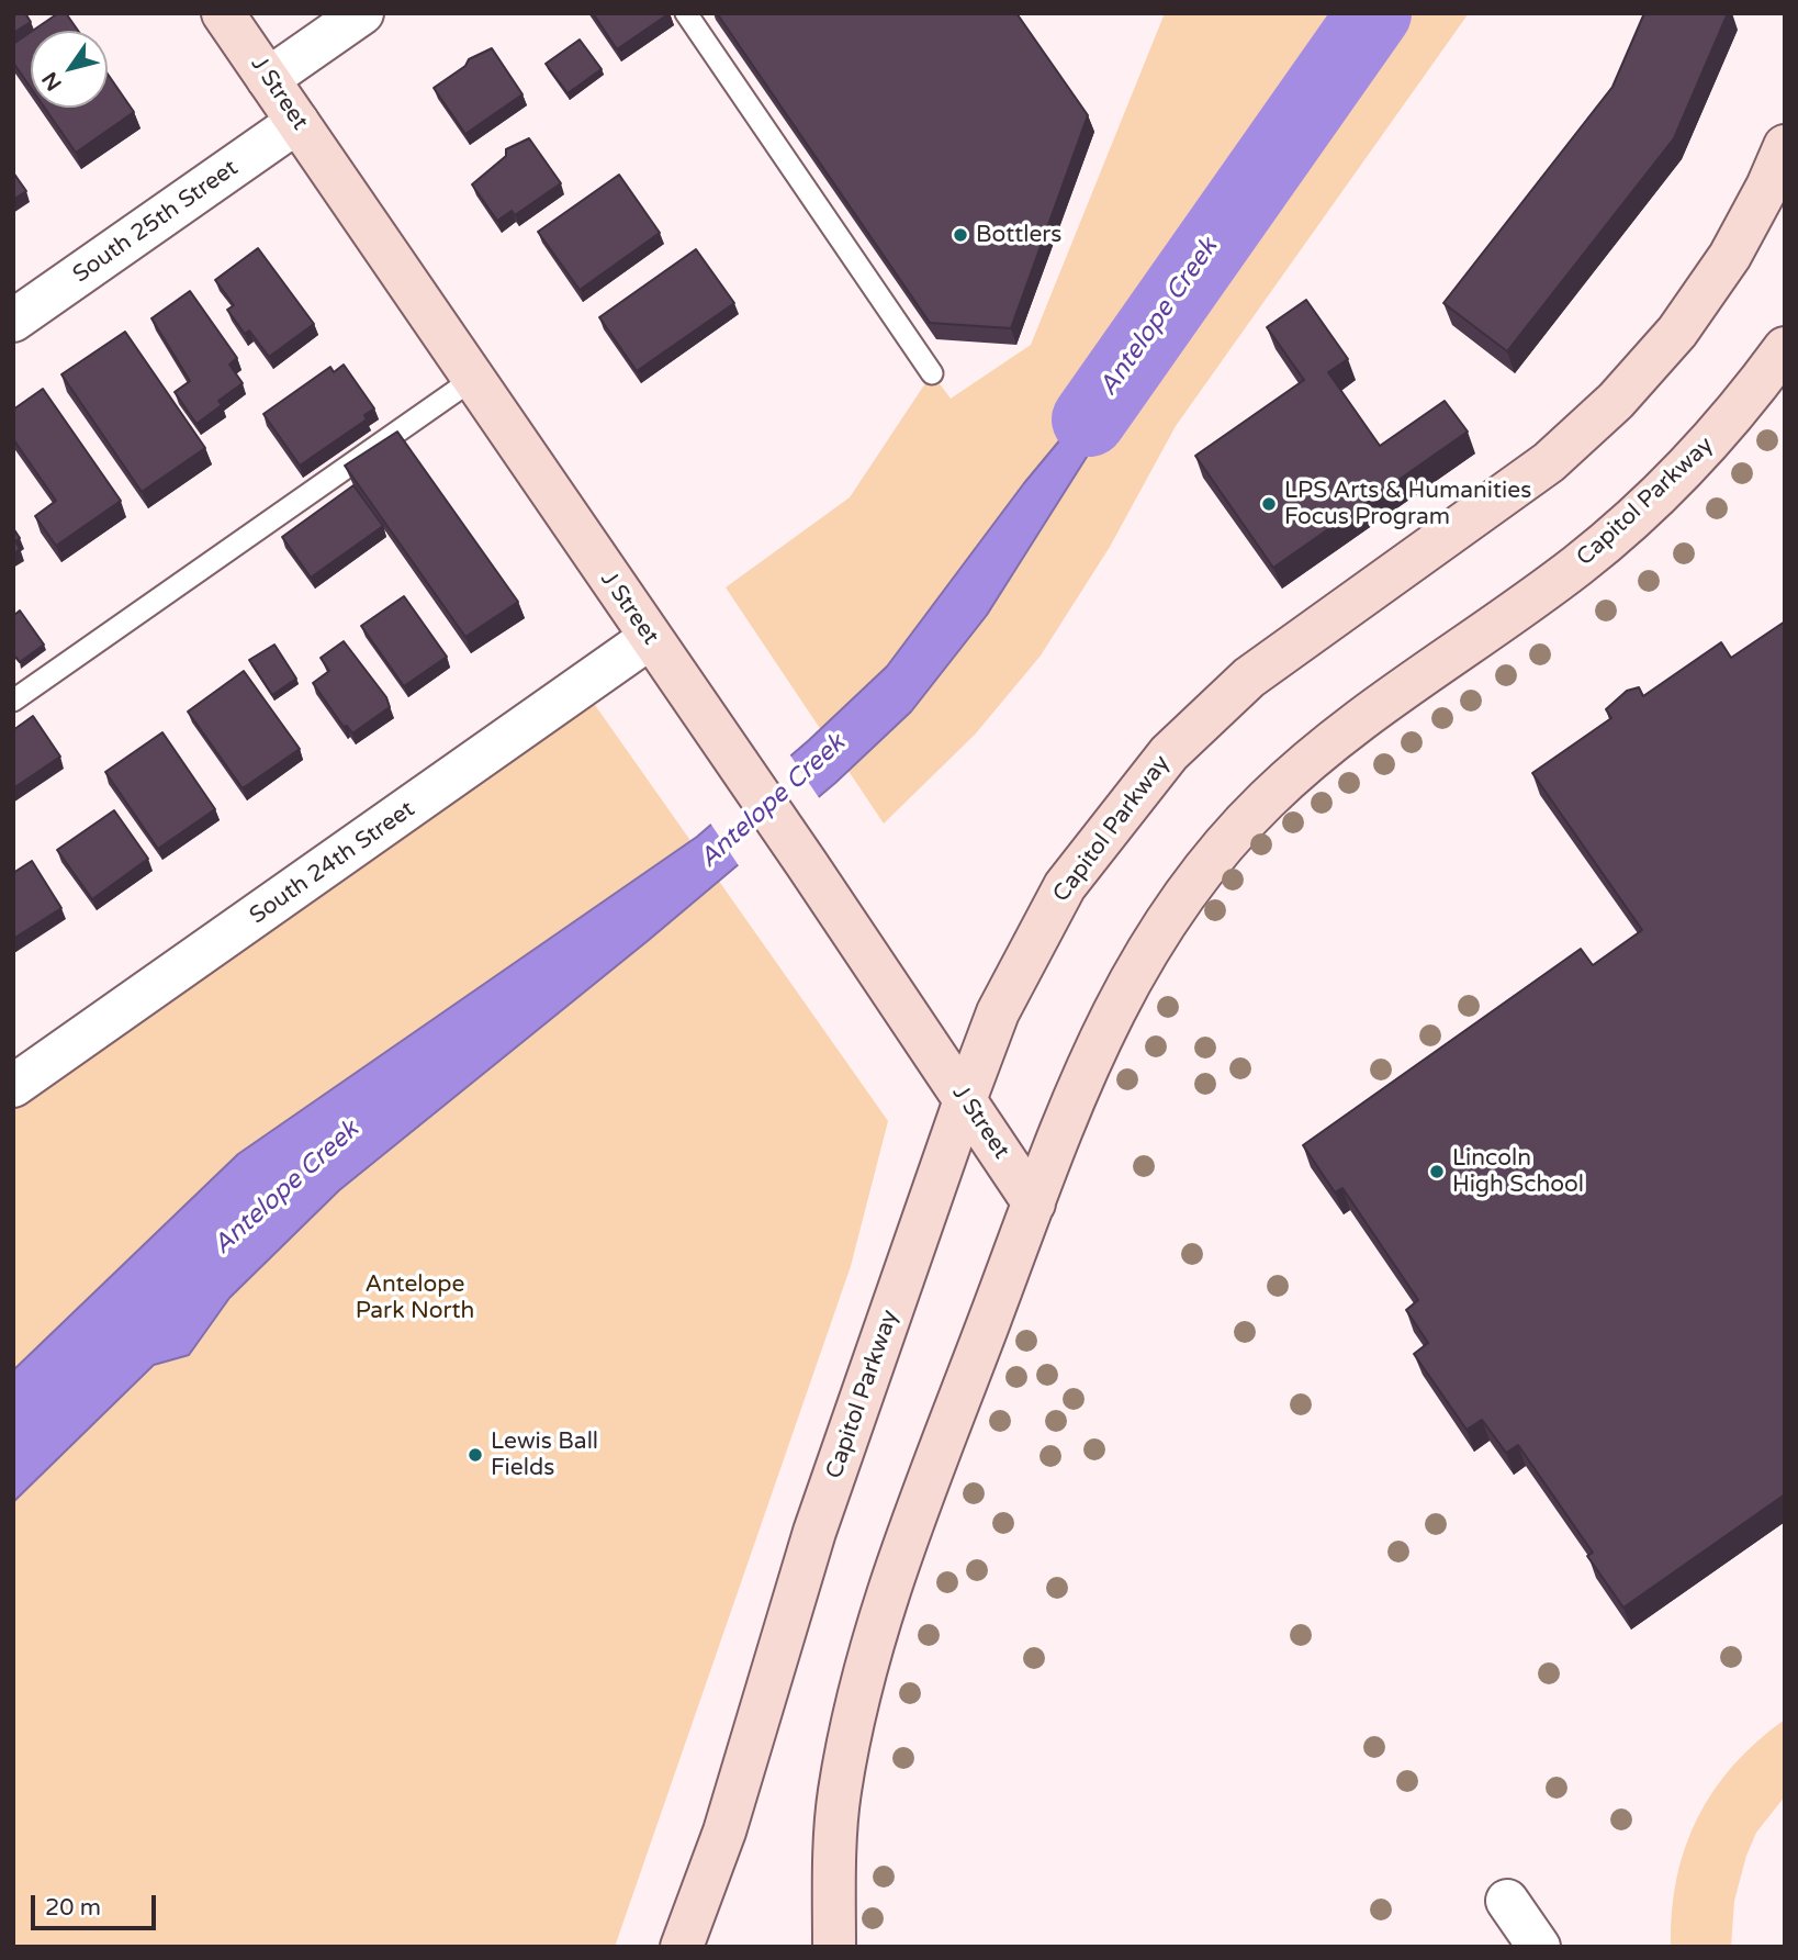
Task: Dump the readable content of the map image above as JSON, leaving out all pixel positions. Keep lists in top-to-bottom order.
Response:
{
  "streets": {
    "main road": ["J Street", "Capitol Parkway"],
    "street": ["South 25th Street", "South 24th Street"]
  },
  "crossings": [
    ["J Street", "South 25th Street"],
    ["J Street", "Capitol Parkway"],
    ["J Street", "South 24th Street"]
  ],
  "water": ["Antelope Creek"],
  "parks": ["Antelope Park North"],
  "places": [
    "Bottlers",
    "LPS Arts & Humanities Focus Program",
    "Lincoln High School",
    "Lewis Ball Fields"
  ],
  "scale_bar": "20 m",
  "north": "bottom left"
}
